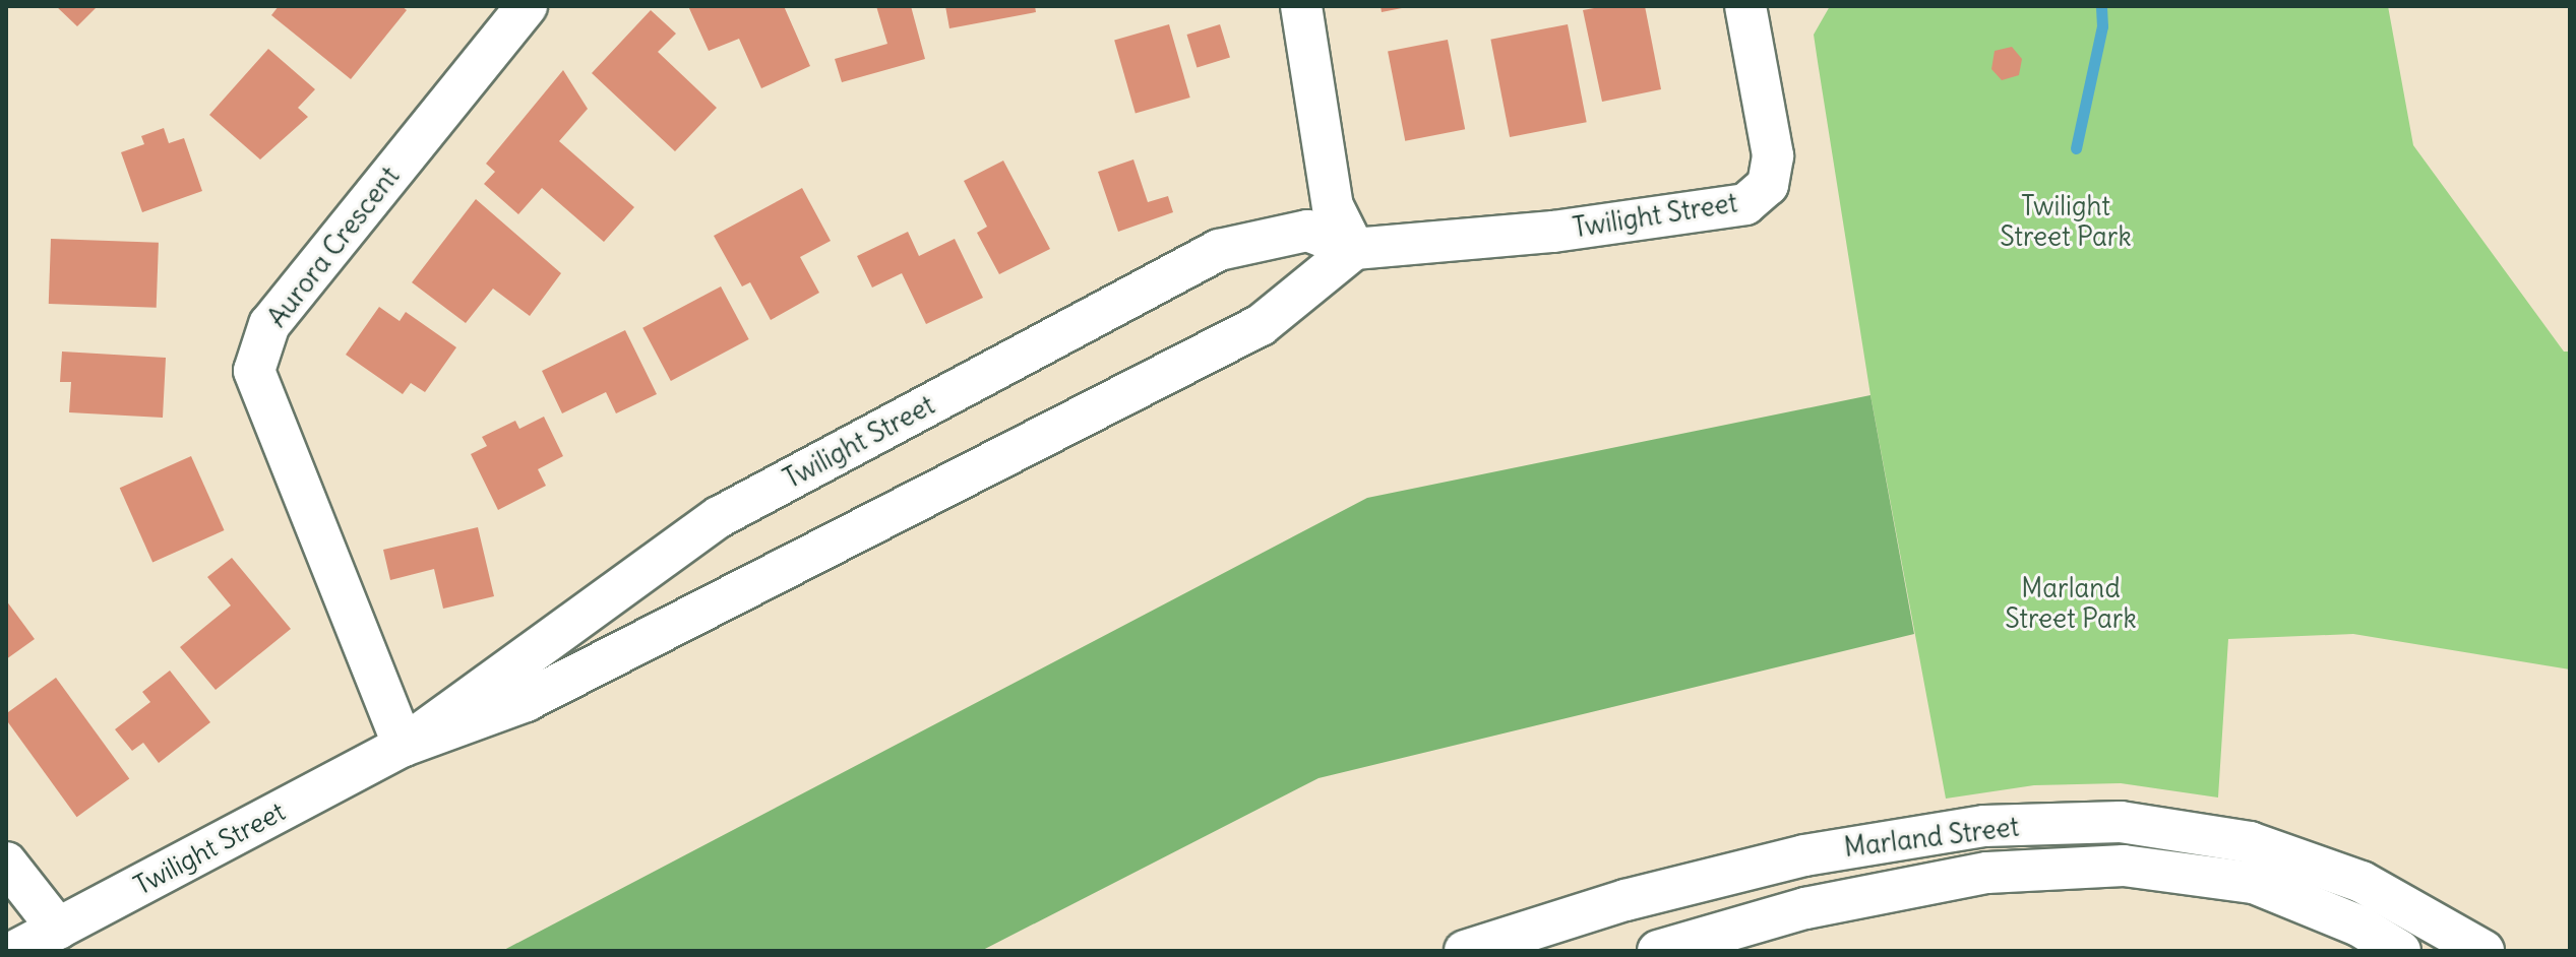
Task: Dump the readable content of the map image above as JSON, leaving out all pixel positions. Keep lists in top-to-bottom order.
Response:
{
  "streets": {
    "street": ["Twilight Street", "Aurora Crescent", "Marland Street"]
  },
  "crossings": [
    ["Twilight Street", "Aurora Crescent"]
  ],
  "parks": ["Twilight Street Park", "Marland Street Park"]
}
